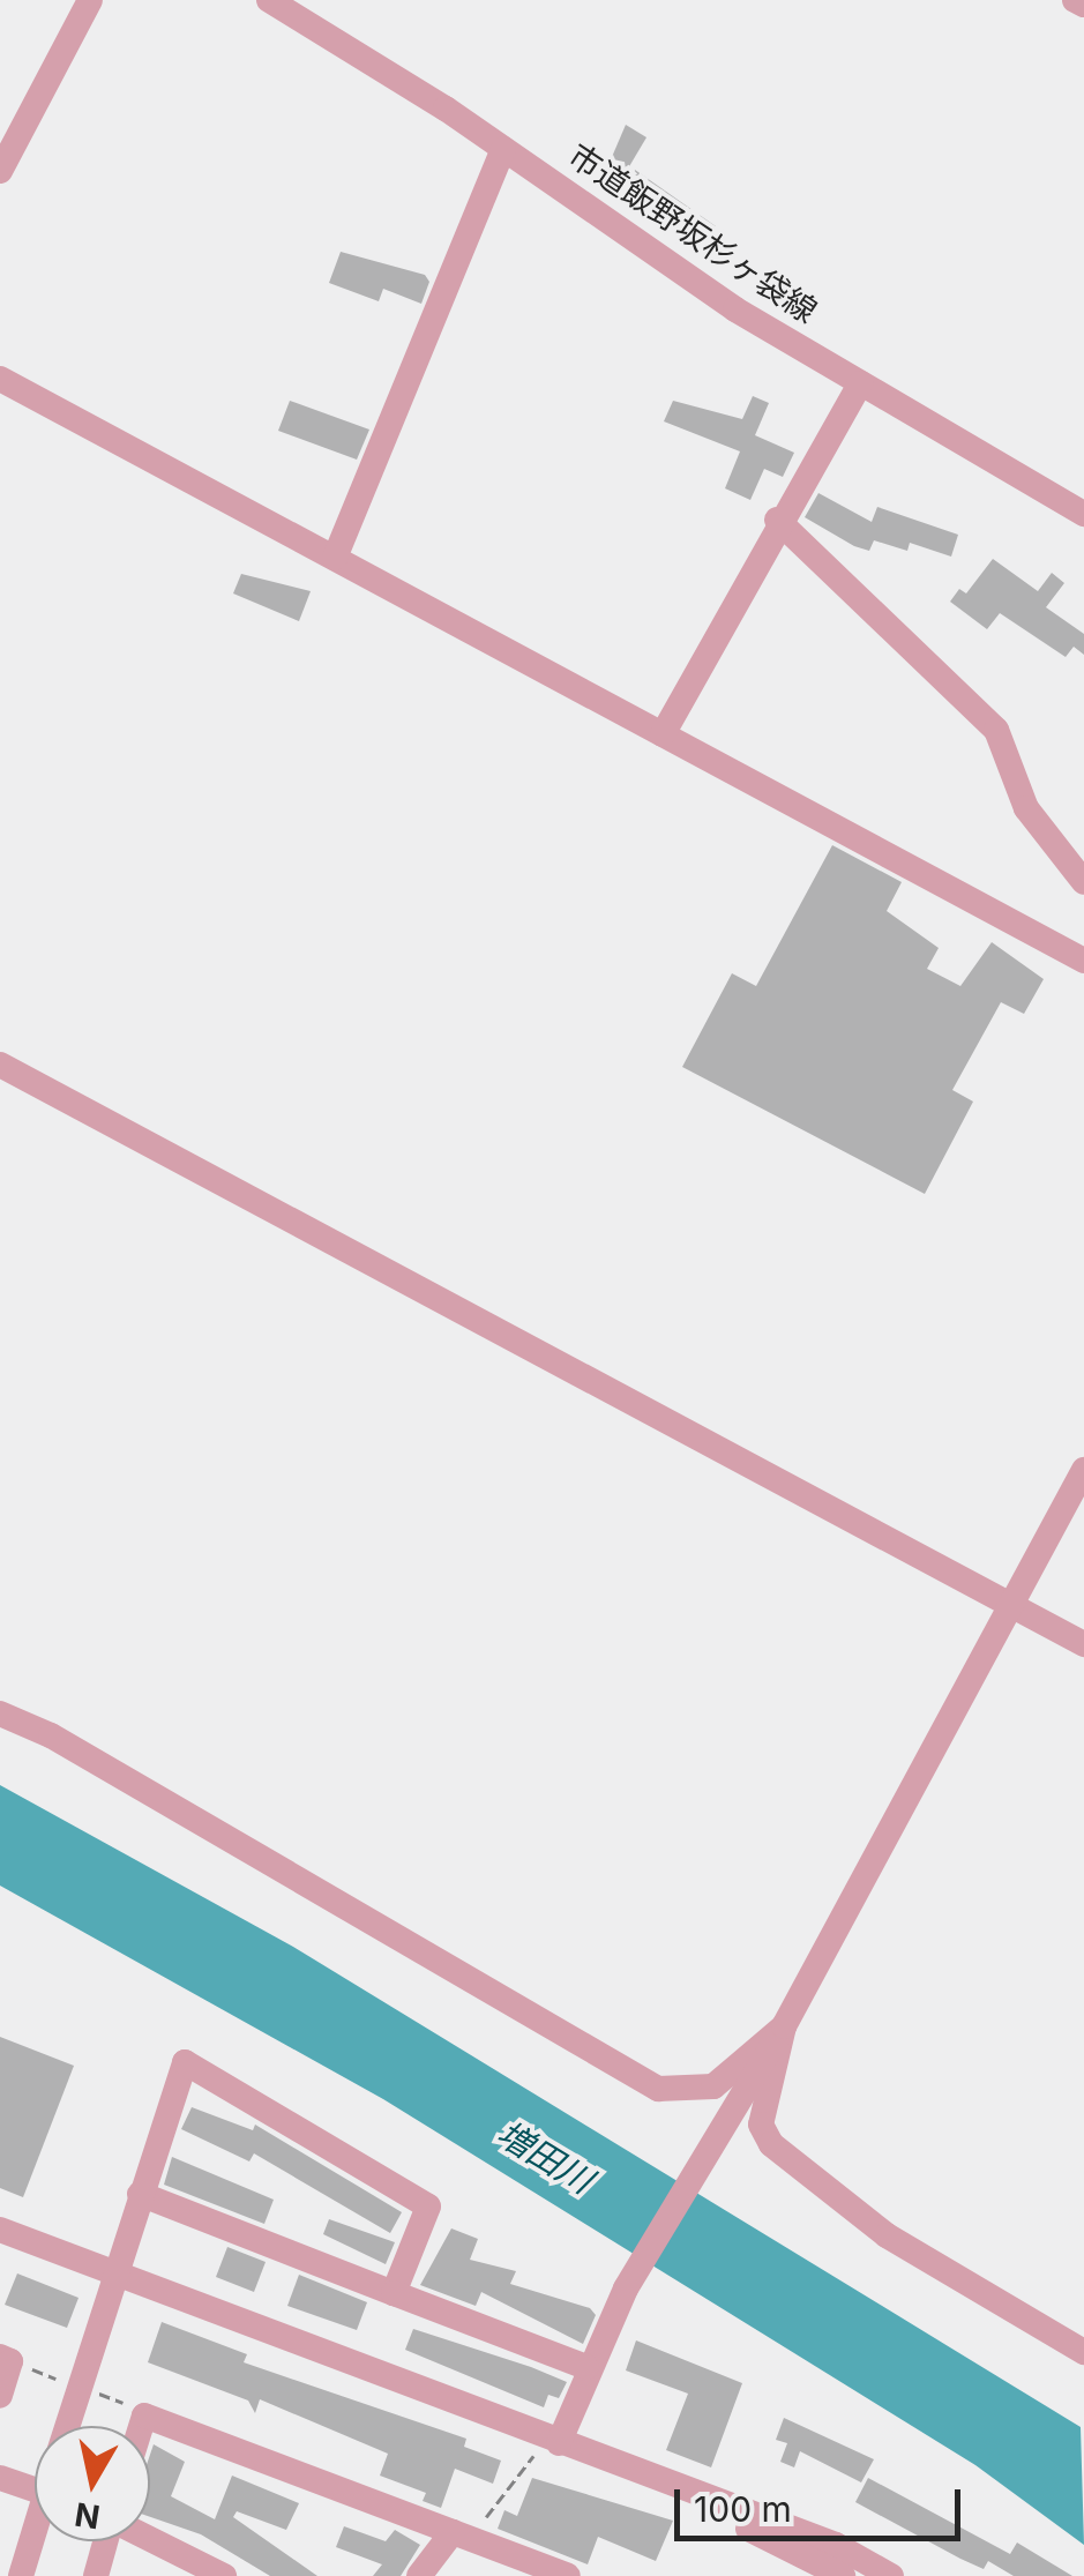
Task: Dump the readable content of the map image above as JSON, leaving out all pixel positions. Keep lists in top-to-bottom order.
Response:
{
  "streets": {
    "street": ["市道飯野坂杉ヶ袋線"]
  },
  "water": ["増田川"],
  "scale_bar": "100 m",
  "north": "bottom"
}
